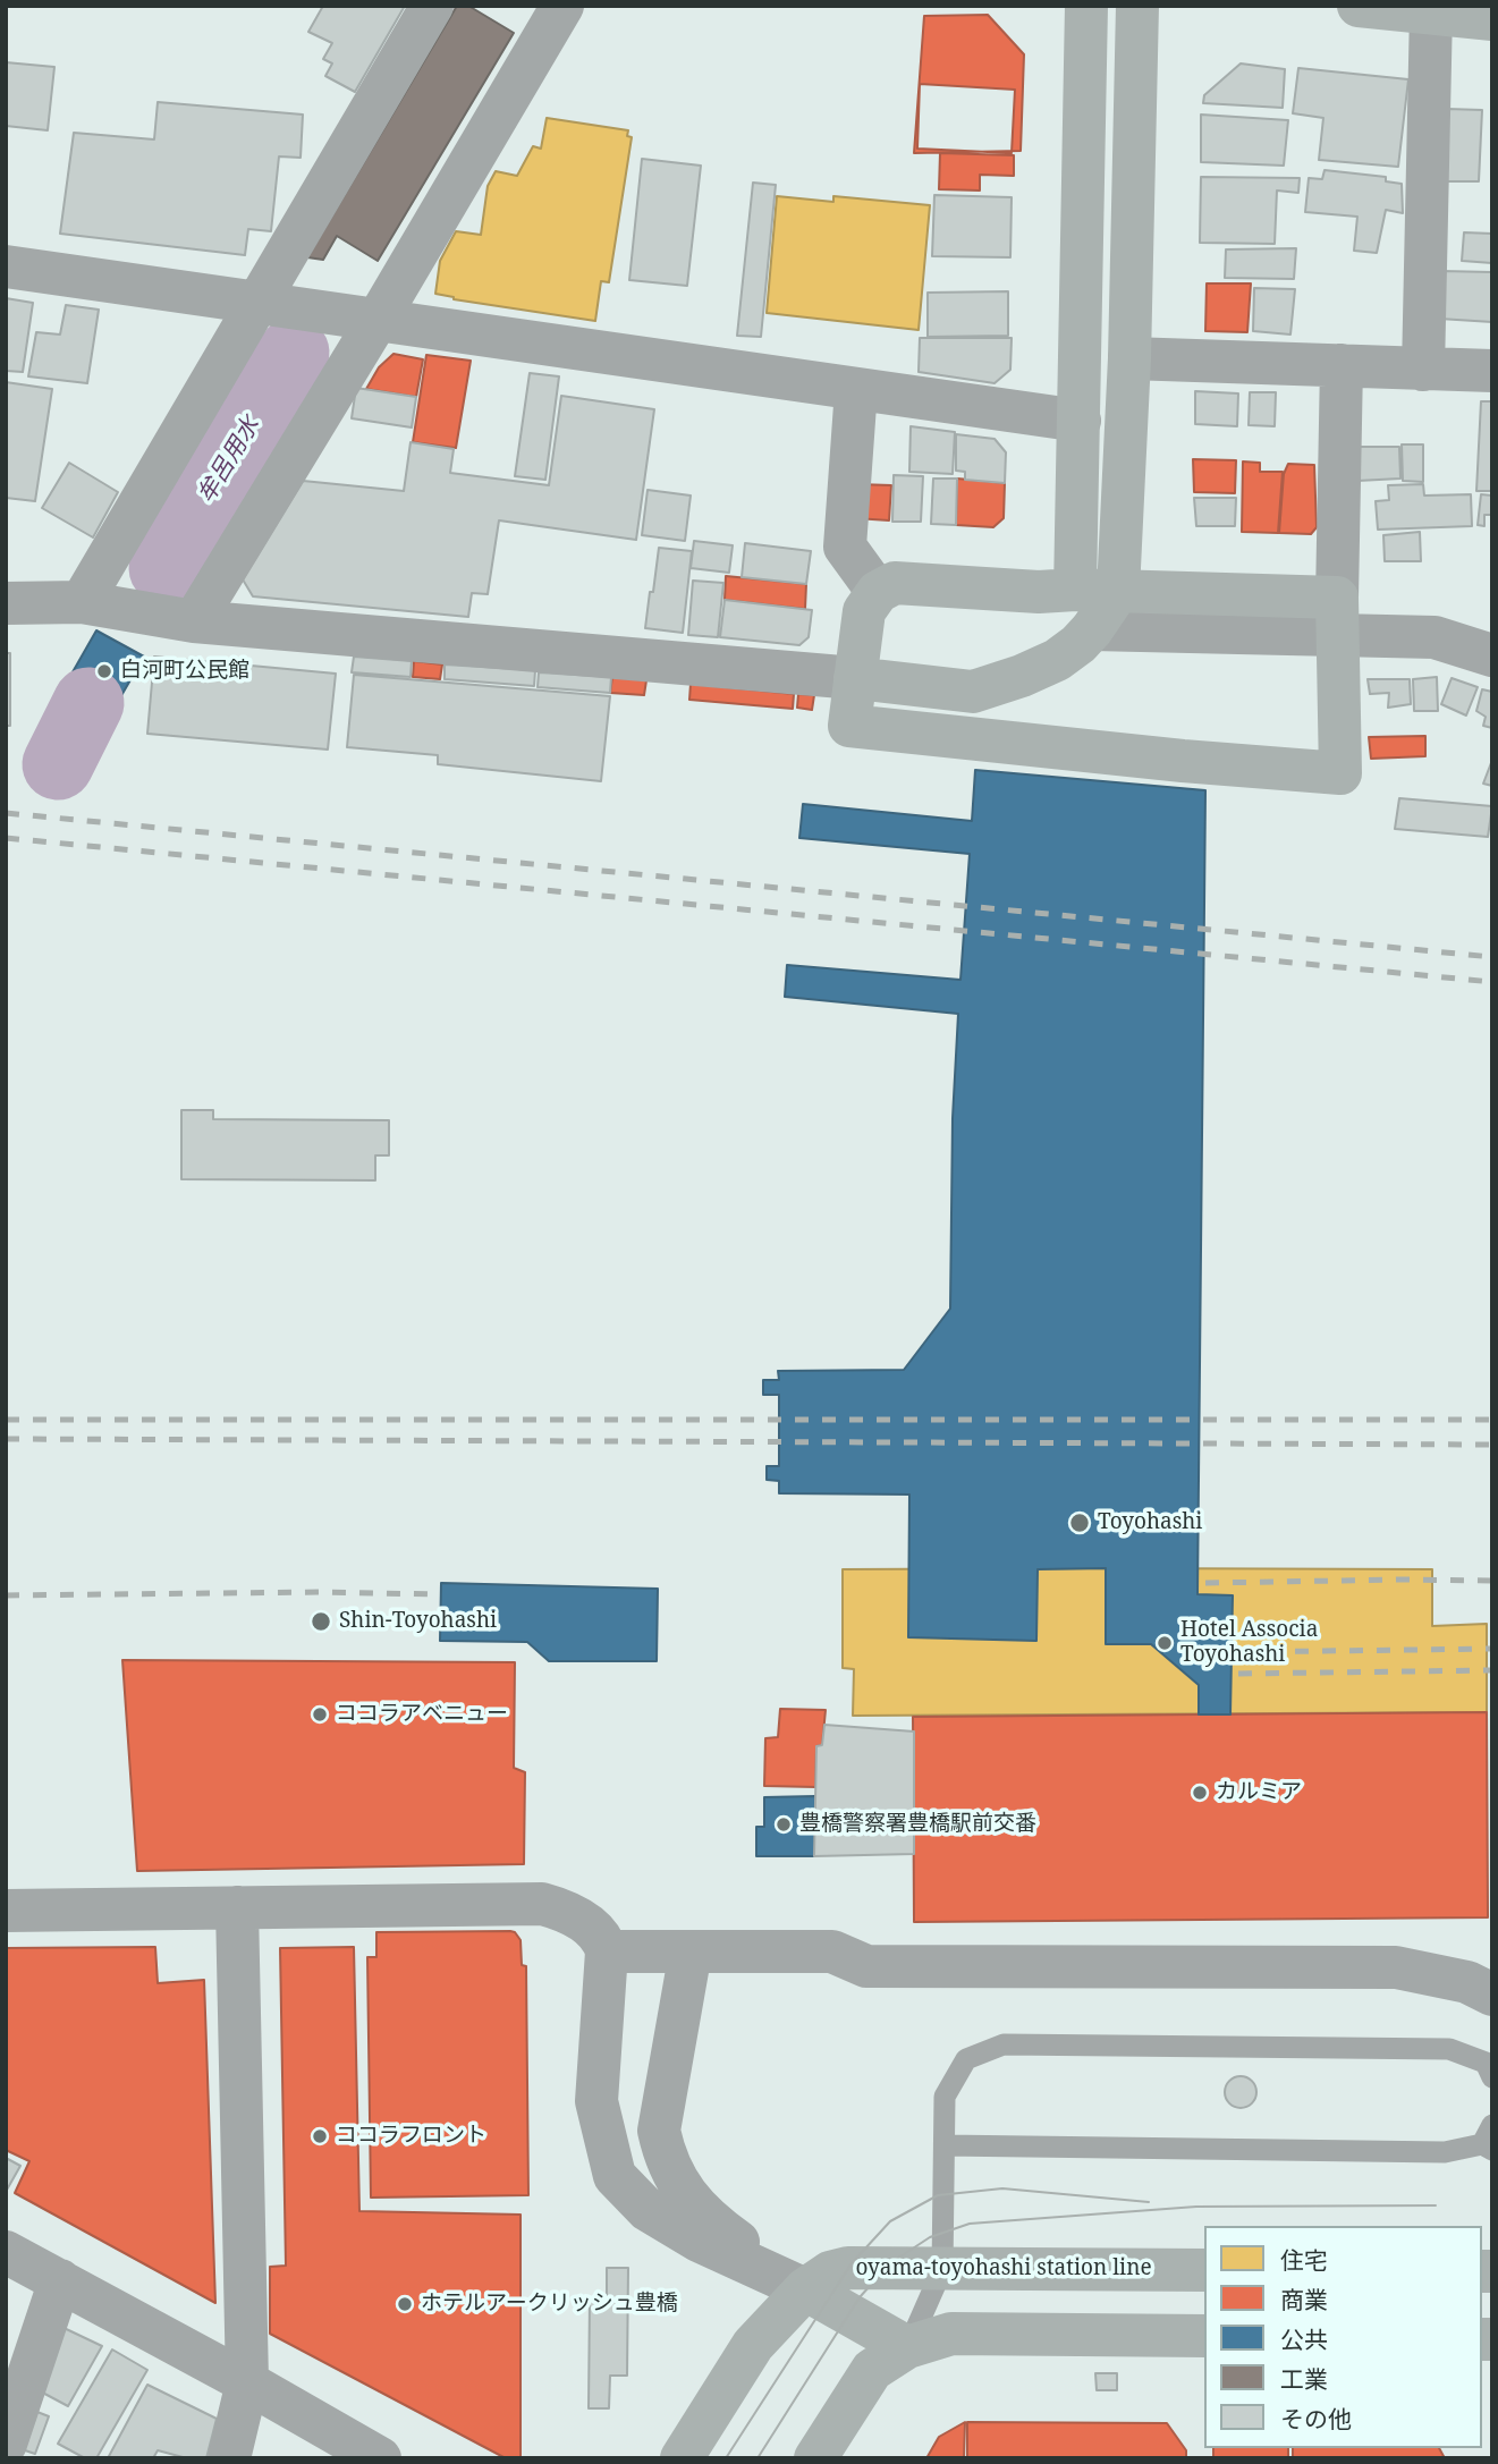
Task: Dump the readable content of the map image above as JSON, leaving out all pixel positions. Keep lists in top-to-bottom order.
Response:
{
  "streets": {
    "street": ["oyama-toyohashi station line"]
  },
  "water": ["牟呂用水"],
  "places": [
    "白河町公民館",
    "Toyohashi",
    "Shin-Toyohashi",
    "Hotel Associa Toyohashi",
    "ココラアベニュー",
    "カルミア",
    "豊橋警察署豊橋駅前交番",
    "ココラフロント",
    "ホテルアークリッシュ豊橋"
  ],
  "legend": [
    "住宅",
    "商業",
    "公共",
    "工業",
    "その他"
  ]
}
